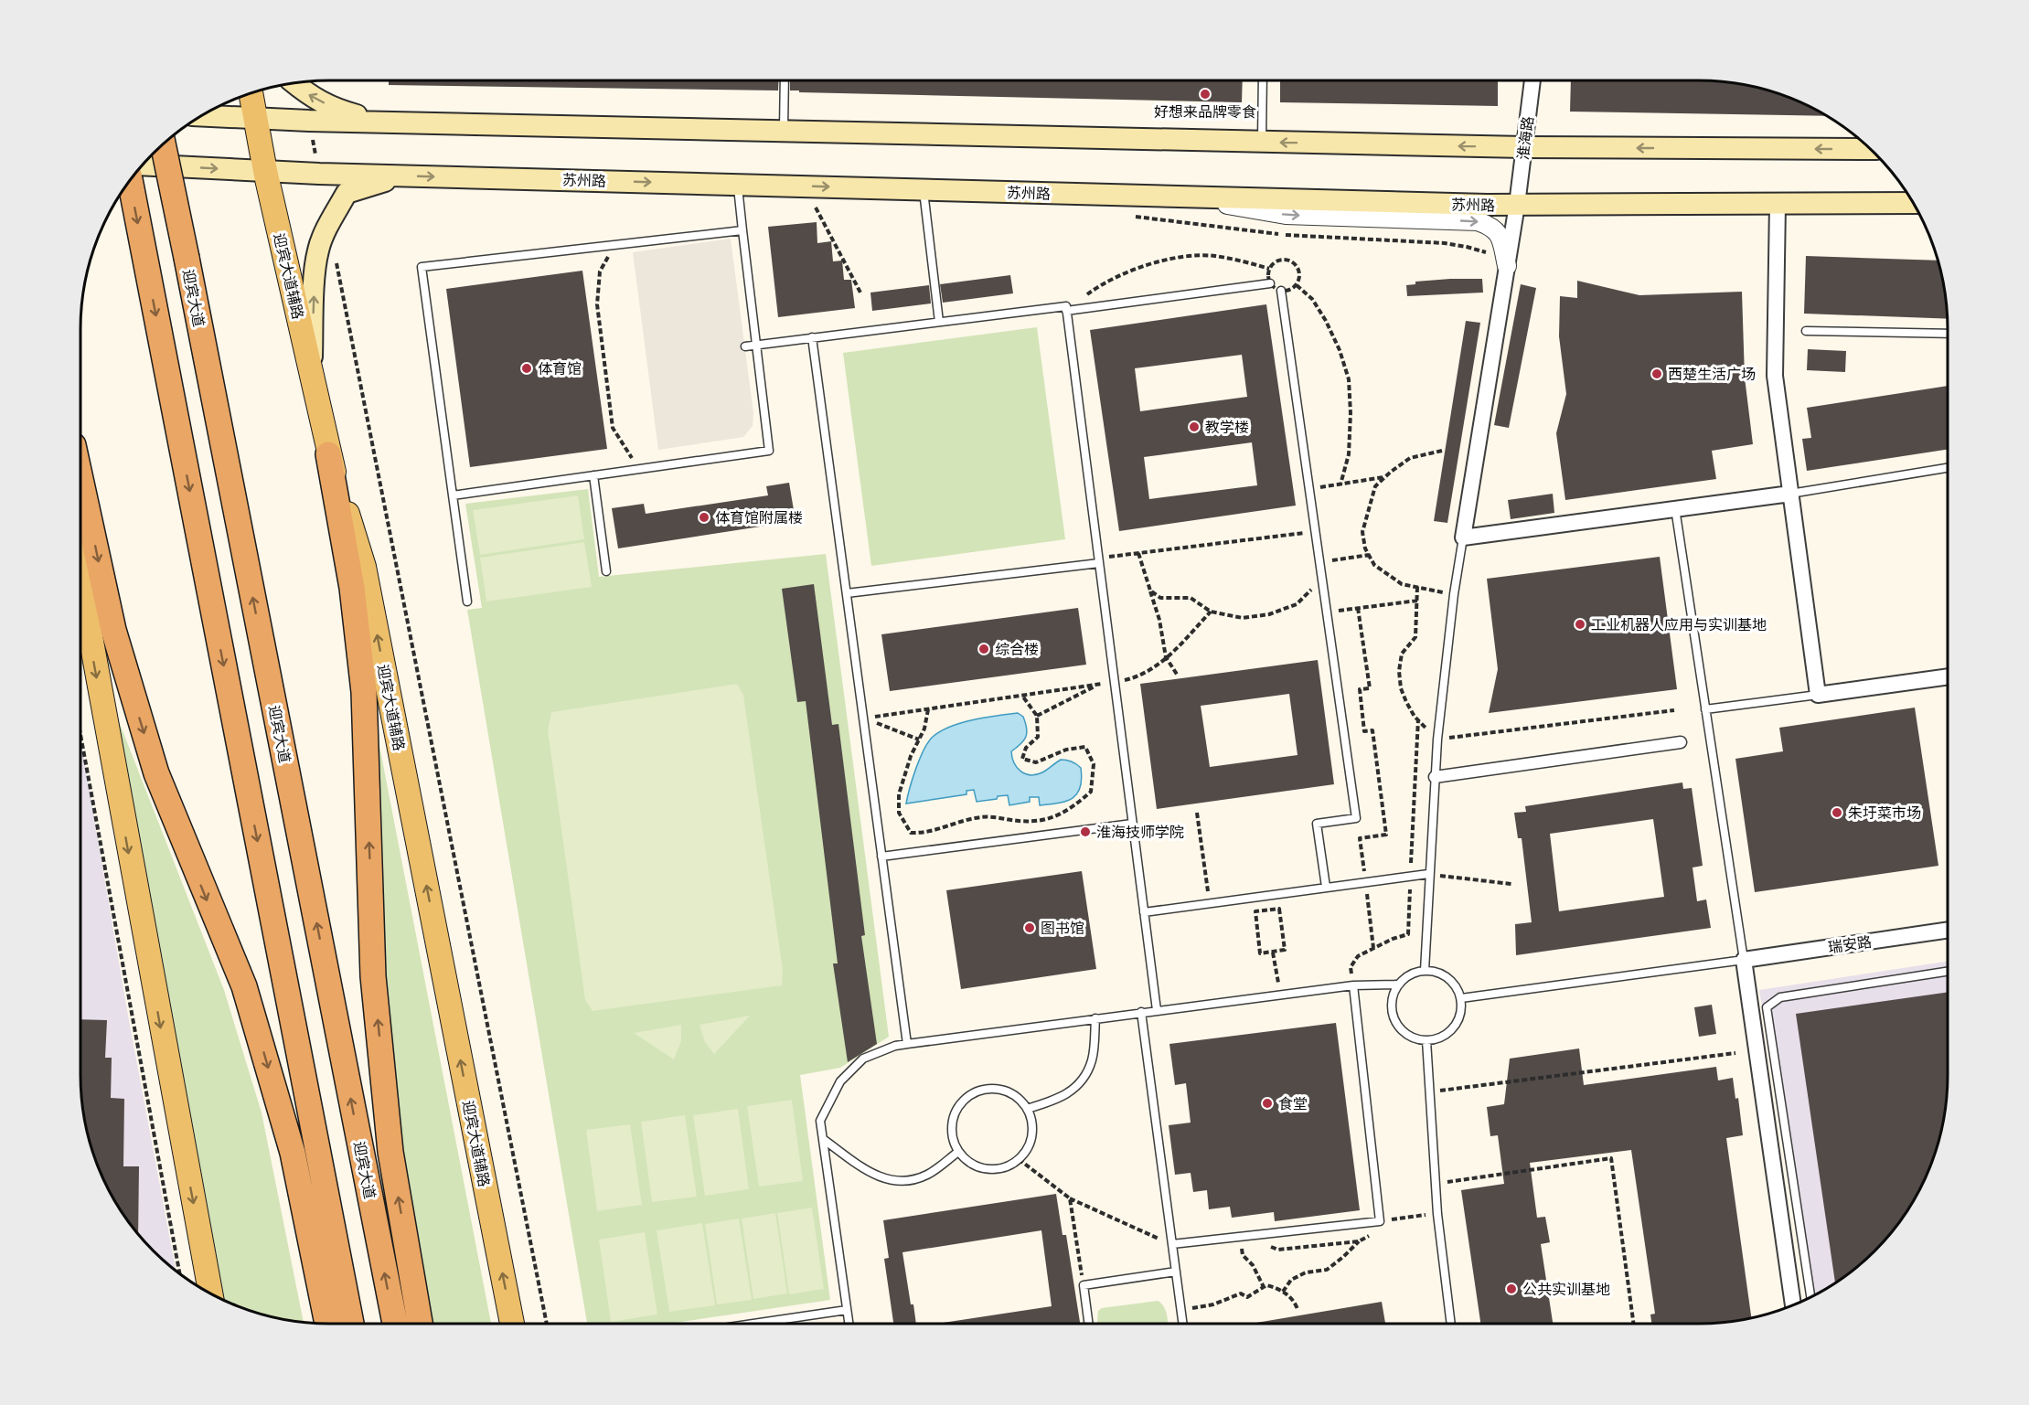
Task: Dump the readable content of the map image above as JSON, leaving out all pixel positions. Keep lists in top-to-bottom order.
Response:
{
  "streets": {
    "highway": ["迎宾大道"],
    "main road": ["苏州路", "迎宾大道辅路"],
    "street": ["淮海路", "瑞安路"]
  },
  "crossings": [
    ["淮海路", "苏州路"],
    ["苏州路", "迎宾大道辅路"]
  ],
  "one_way": ["迎宾大道辅路"],
  "places": [
    "好想来品牌零食",
    "体育馆",
    "西楚生活广场",
    "教学楼",
    "体育馆附属楼",
    "工业机器人应用与实训基地",
    "综合楼",
    "朱圩菜市场",
    "淮海技师学院",
    "图书馆",
    "食堂",
    "公共实训基地"
  ]
}
